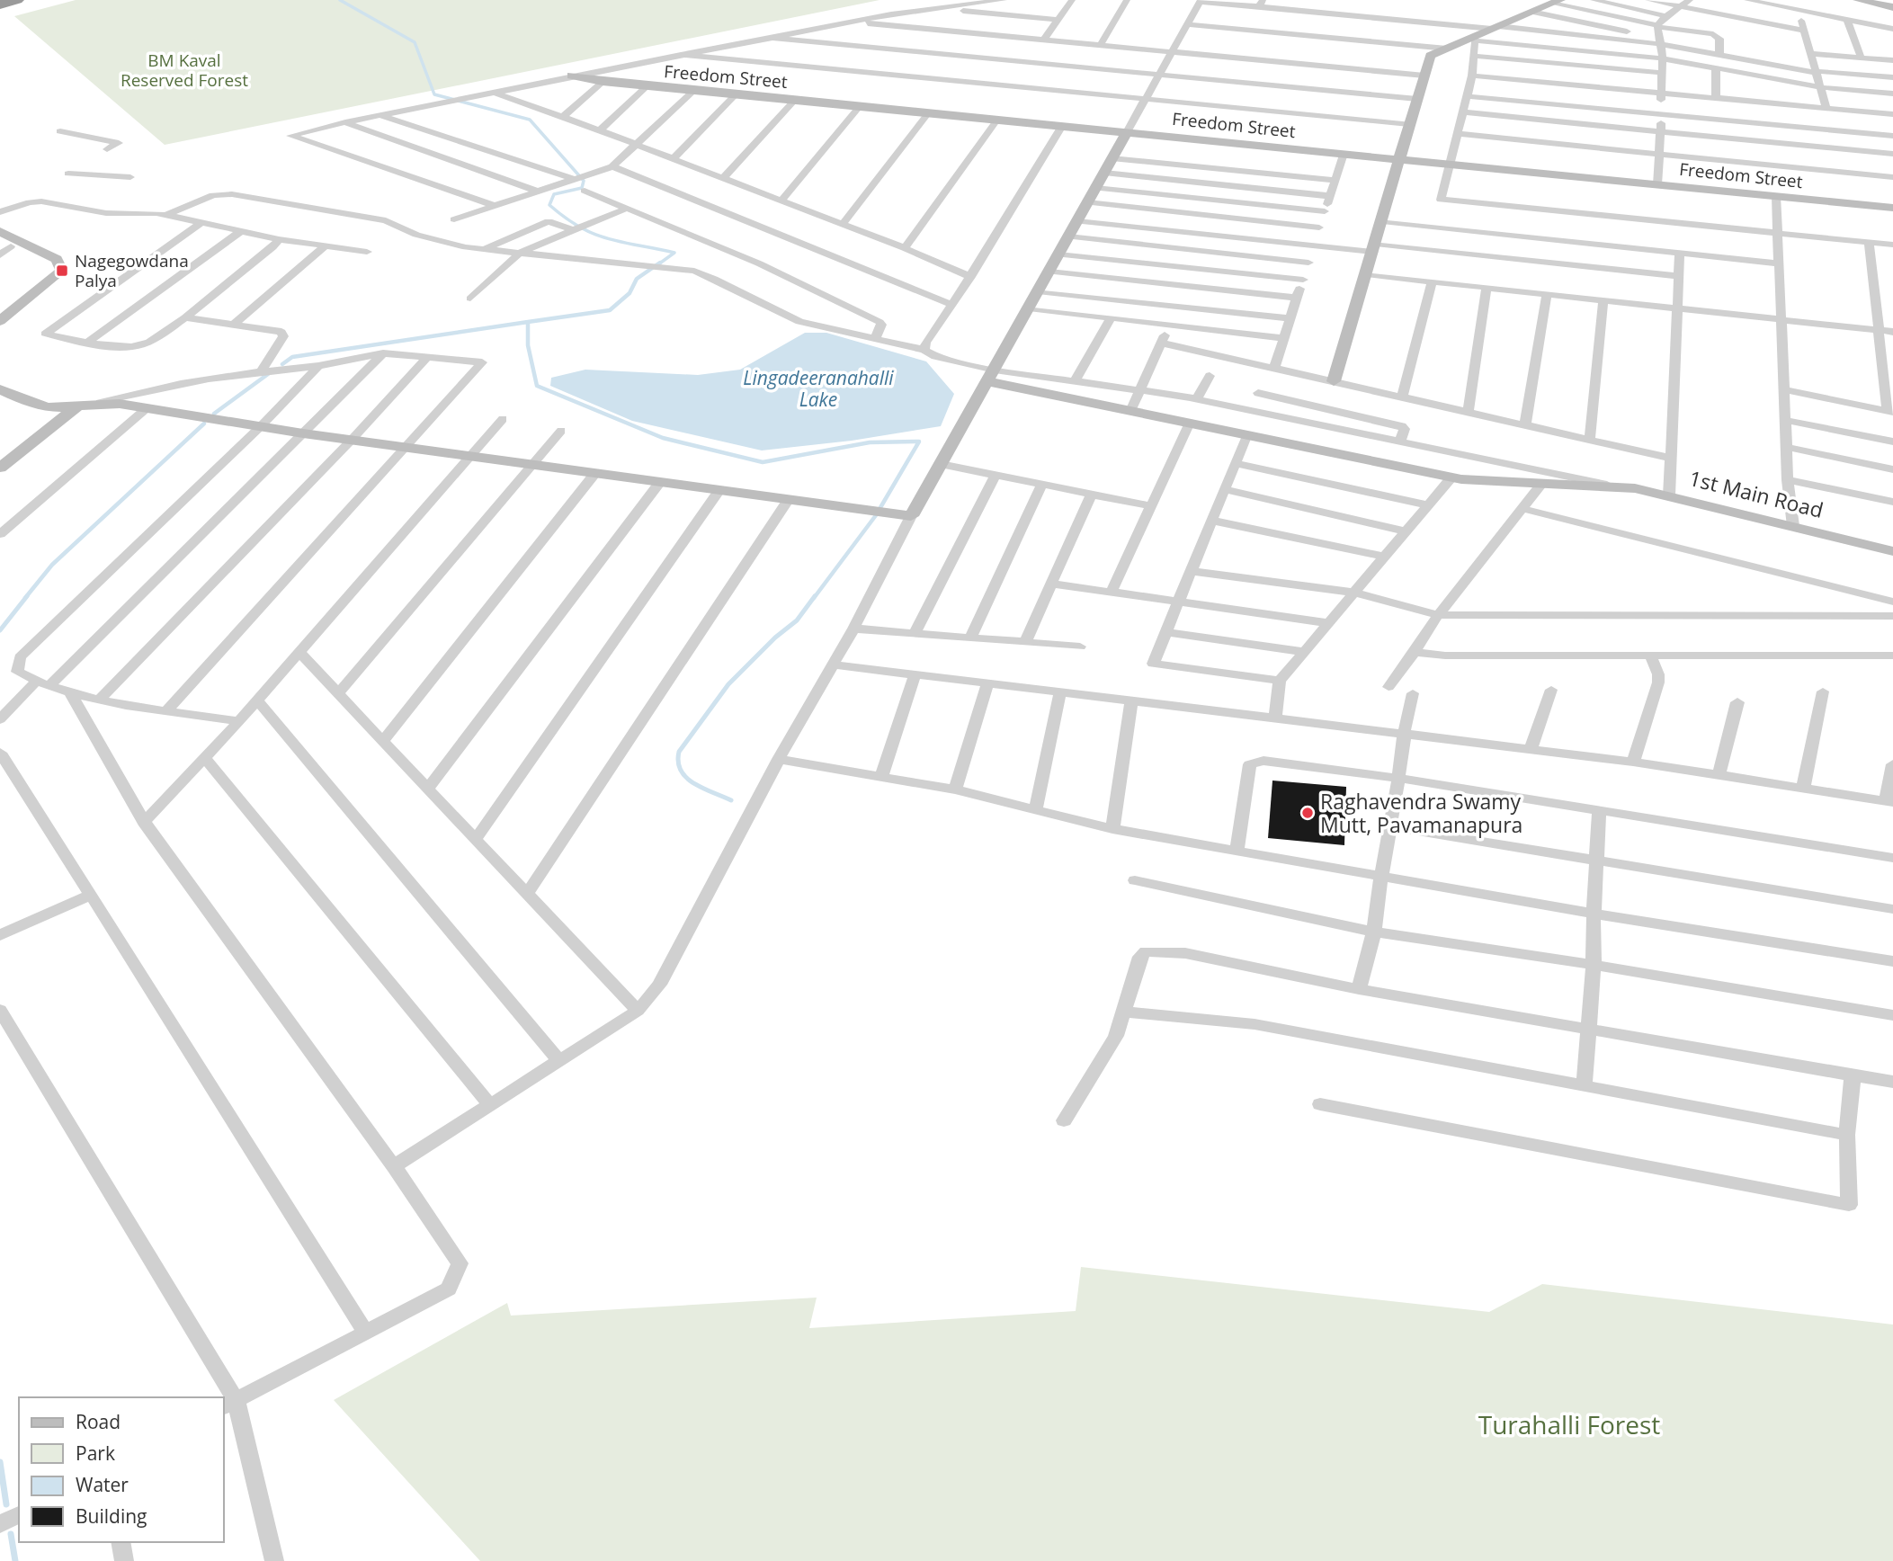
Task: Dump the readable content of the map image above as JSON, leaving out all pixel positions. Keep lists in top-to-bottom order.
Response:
{
  "streets": {
    "street": ["Freedom Street", "1st Main Road"]
  },
  "water": ["Lingadeeranahalli Lake"],
  "parks": ["BM Kaval Reserved Forest", "Turahalli Forest"],
  "places": {
    "transit": ["Nagegowdana Palya"],
    "other": ["Raghavendra Swamy Mutt, Pavamanapura"]
  },
  "legend": [
    "Road",
    "Park",
    "Water",
    "Building"
  ]
}
